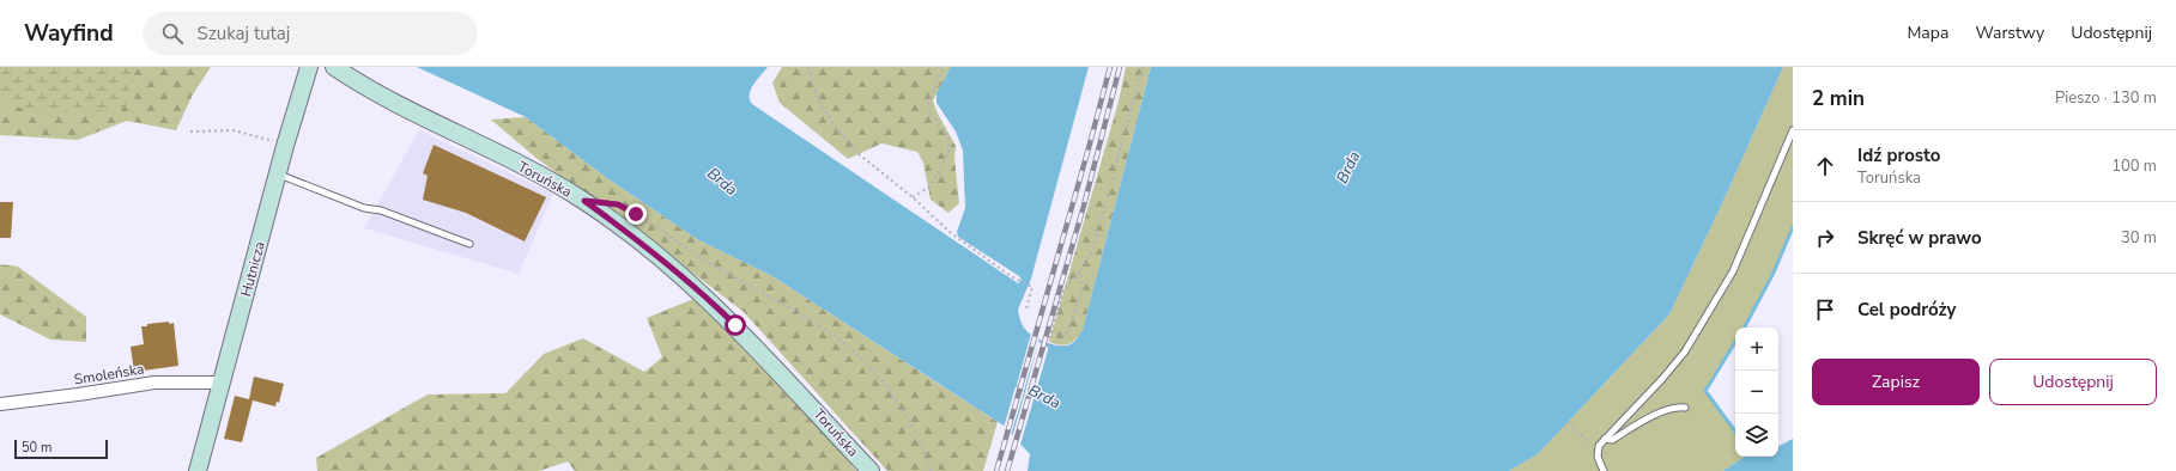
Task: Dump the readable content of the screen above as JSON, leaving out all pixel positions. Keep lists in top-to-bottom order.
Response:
{
  "streets": {
    "street": ["Toruńska", "Hutnicza", "Smoleńska"]
  },
  "crossings": [
    ["Hutnicza", "Smoleńska"]
  ],
  "water": ["Brda"],
  "scale_bar": "50 m",
  "page": {
    "header": "Wayfind",
    "search": "Szukaj tutaj",
    "nav": ["Mapa", "Warstwy", "Udostępnij"],
    "heading": ["2 min", "Pieszo · 130 m"],
    "list": [
      ["Idź prosto", "Toruńska", "100 m"],
      ["Skręć w prawo", "30 m"],
      "Cel podróży"
    ],
    "map_buttons": ["+", "−"],
    "buttons": ["Zapisz", "Udostępnij"],
    "scale": "50 m"
  }
}
